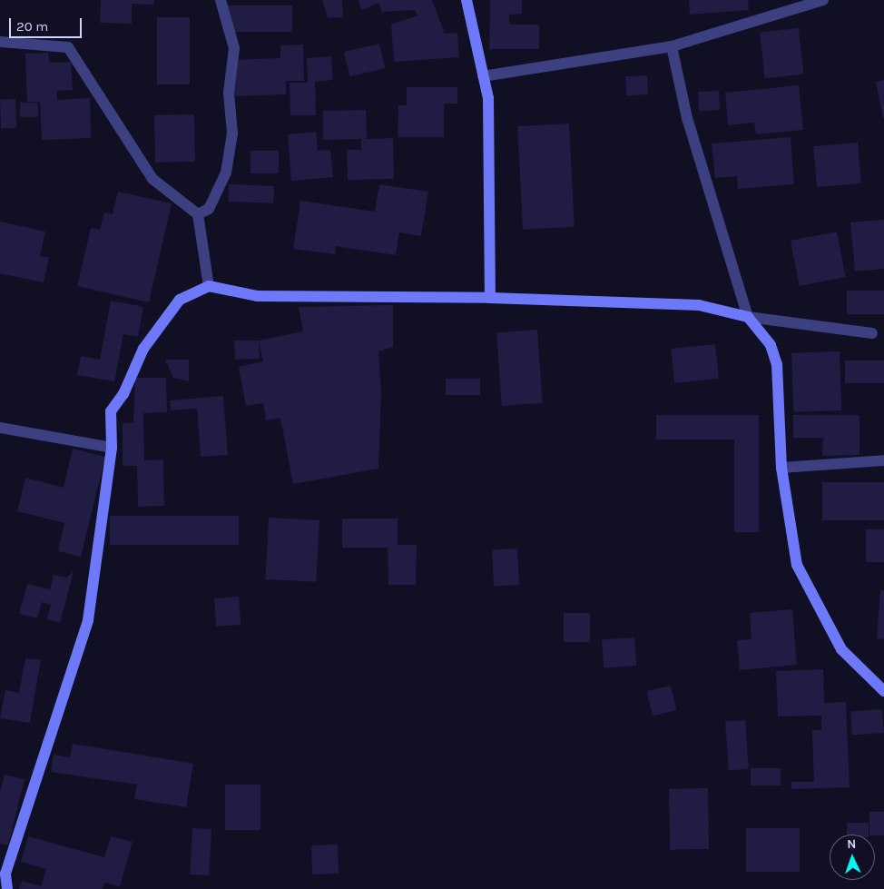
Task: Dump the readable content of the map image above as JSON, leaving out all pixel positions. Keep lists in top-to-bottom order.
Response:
{
  "scale_bar": "20 m",
  "north": "top"
}
